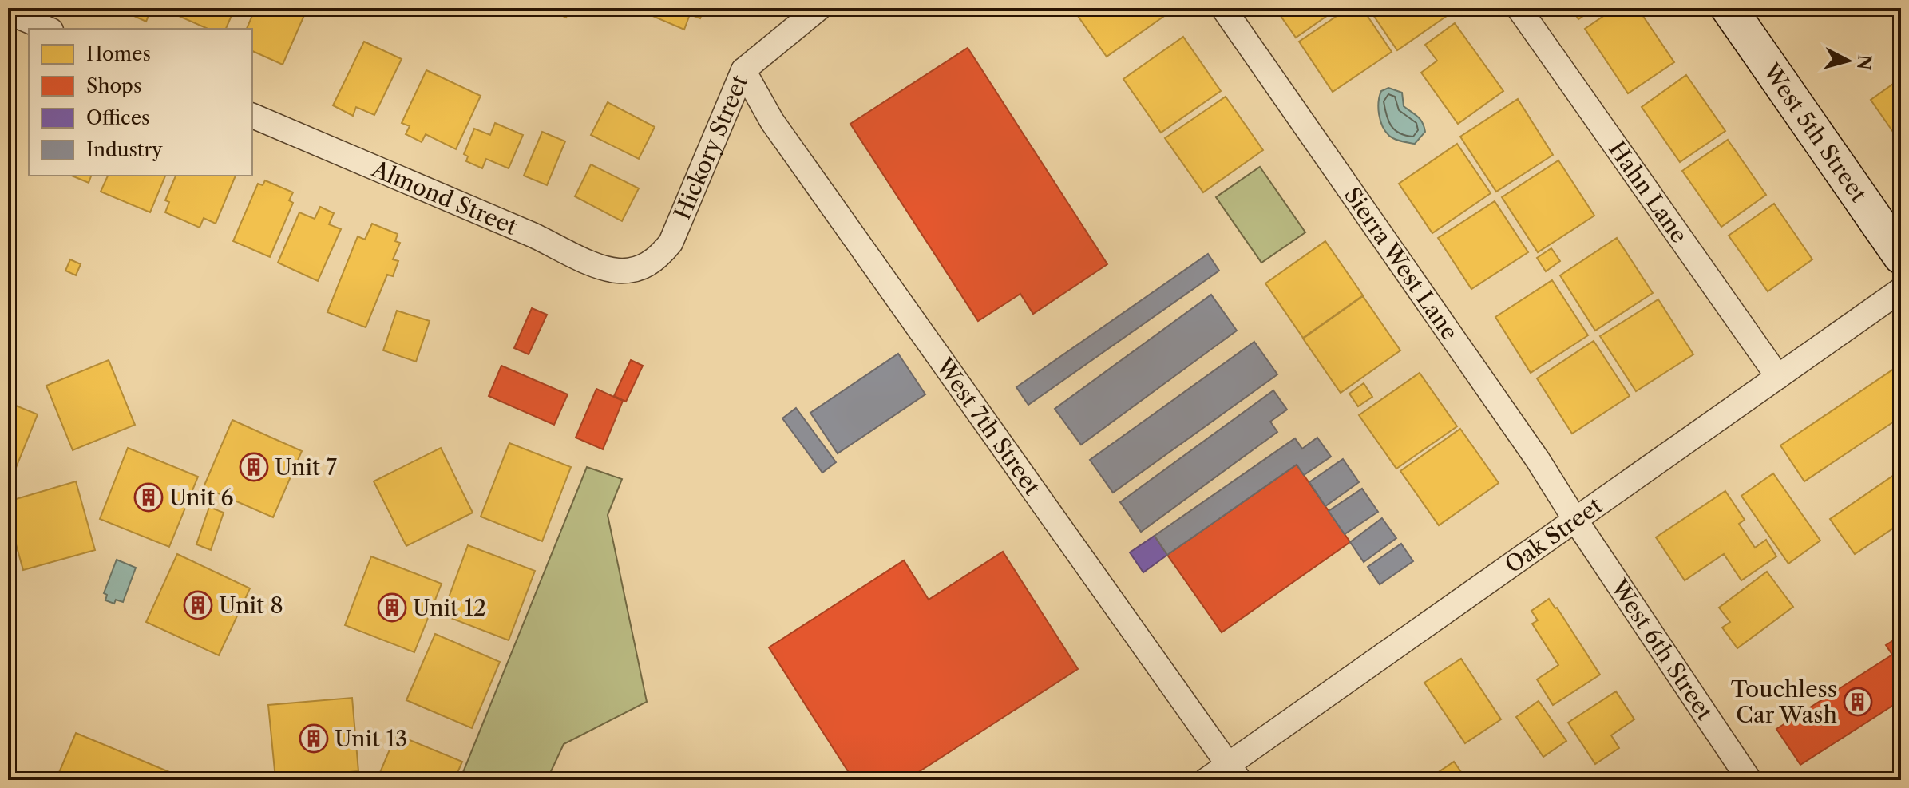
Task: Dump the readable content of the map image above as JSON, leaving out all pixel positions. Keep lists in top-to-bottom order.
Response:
{
  "streets": {
    "street": [
      "West 5th Street",
      "Hickory Street",
      "Hahn Lane",
      "Almond Street",
      "Sierra West Lane",
      "West 7th Street",
      "Oak Street",
      "West 6th Street"
    ]
  },
  "crossings": [
    ["Hickory Street", "Almond Street"],
    ["Hickory Street", "West 7th Street"],
    ["Hahn Lane", "Oak Street"],
    ["Sierra West Lane", "Oak Street"],
    ["Sierra West Lane", "West 6th Street"],
    ["West 7th Street", "Oak Street"],
    ["Oak Street", "West 6th Street"]
  ],
  "places": {
    "building": [
      "Unit 7",
      "Unit 6",
      "Unit 8",
      "Unit 12",
      "Touchless Car Wash",
      "Unit 13"
    ]
  },
  "legend": [
    "Homes",
    "Shops",
    "Offices",
    "Industry"
  ],
  "north": "right"
}
